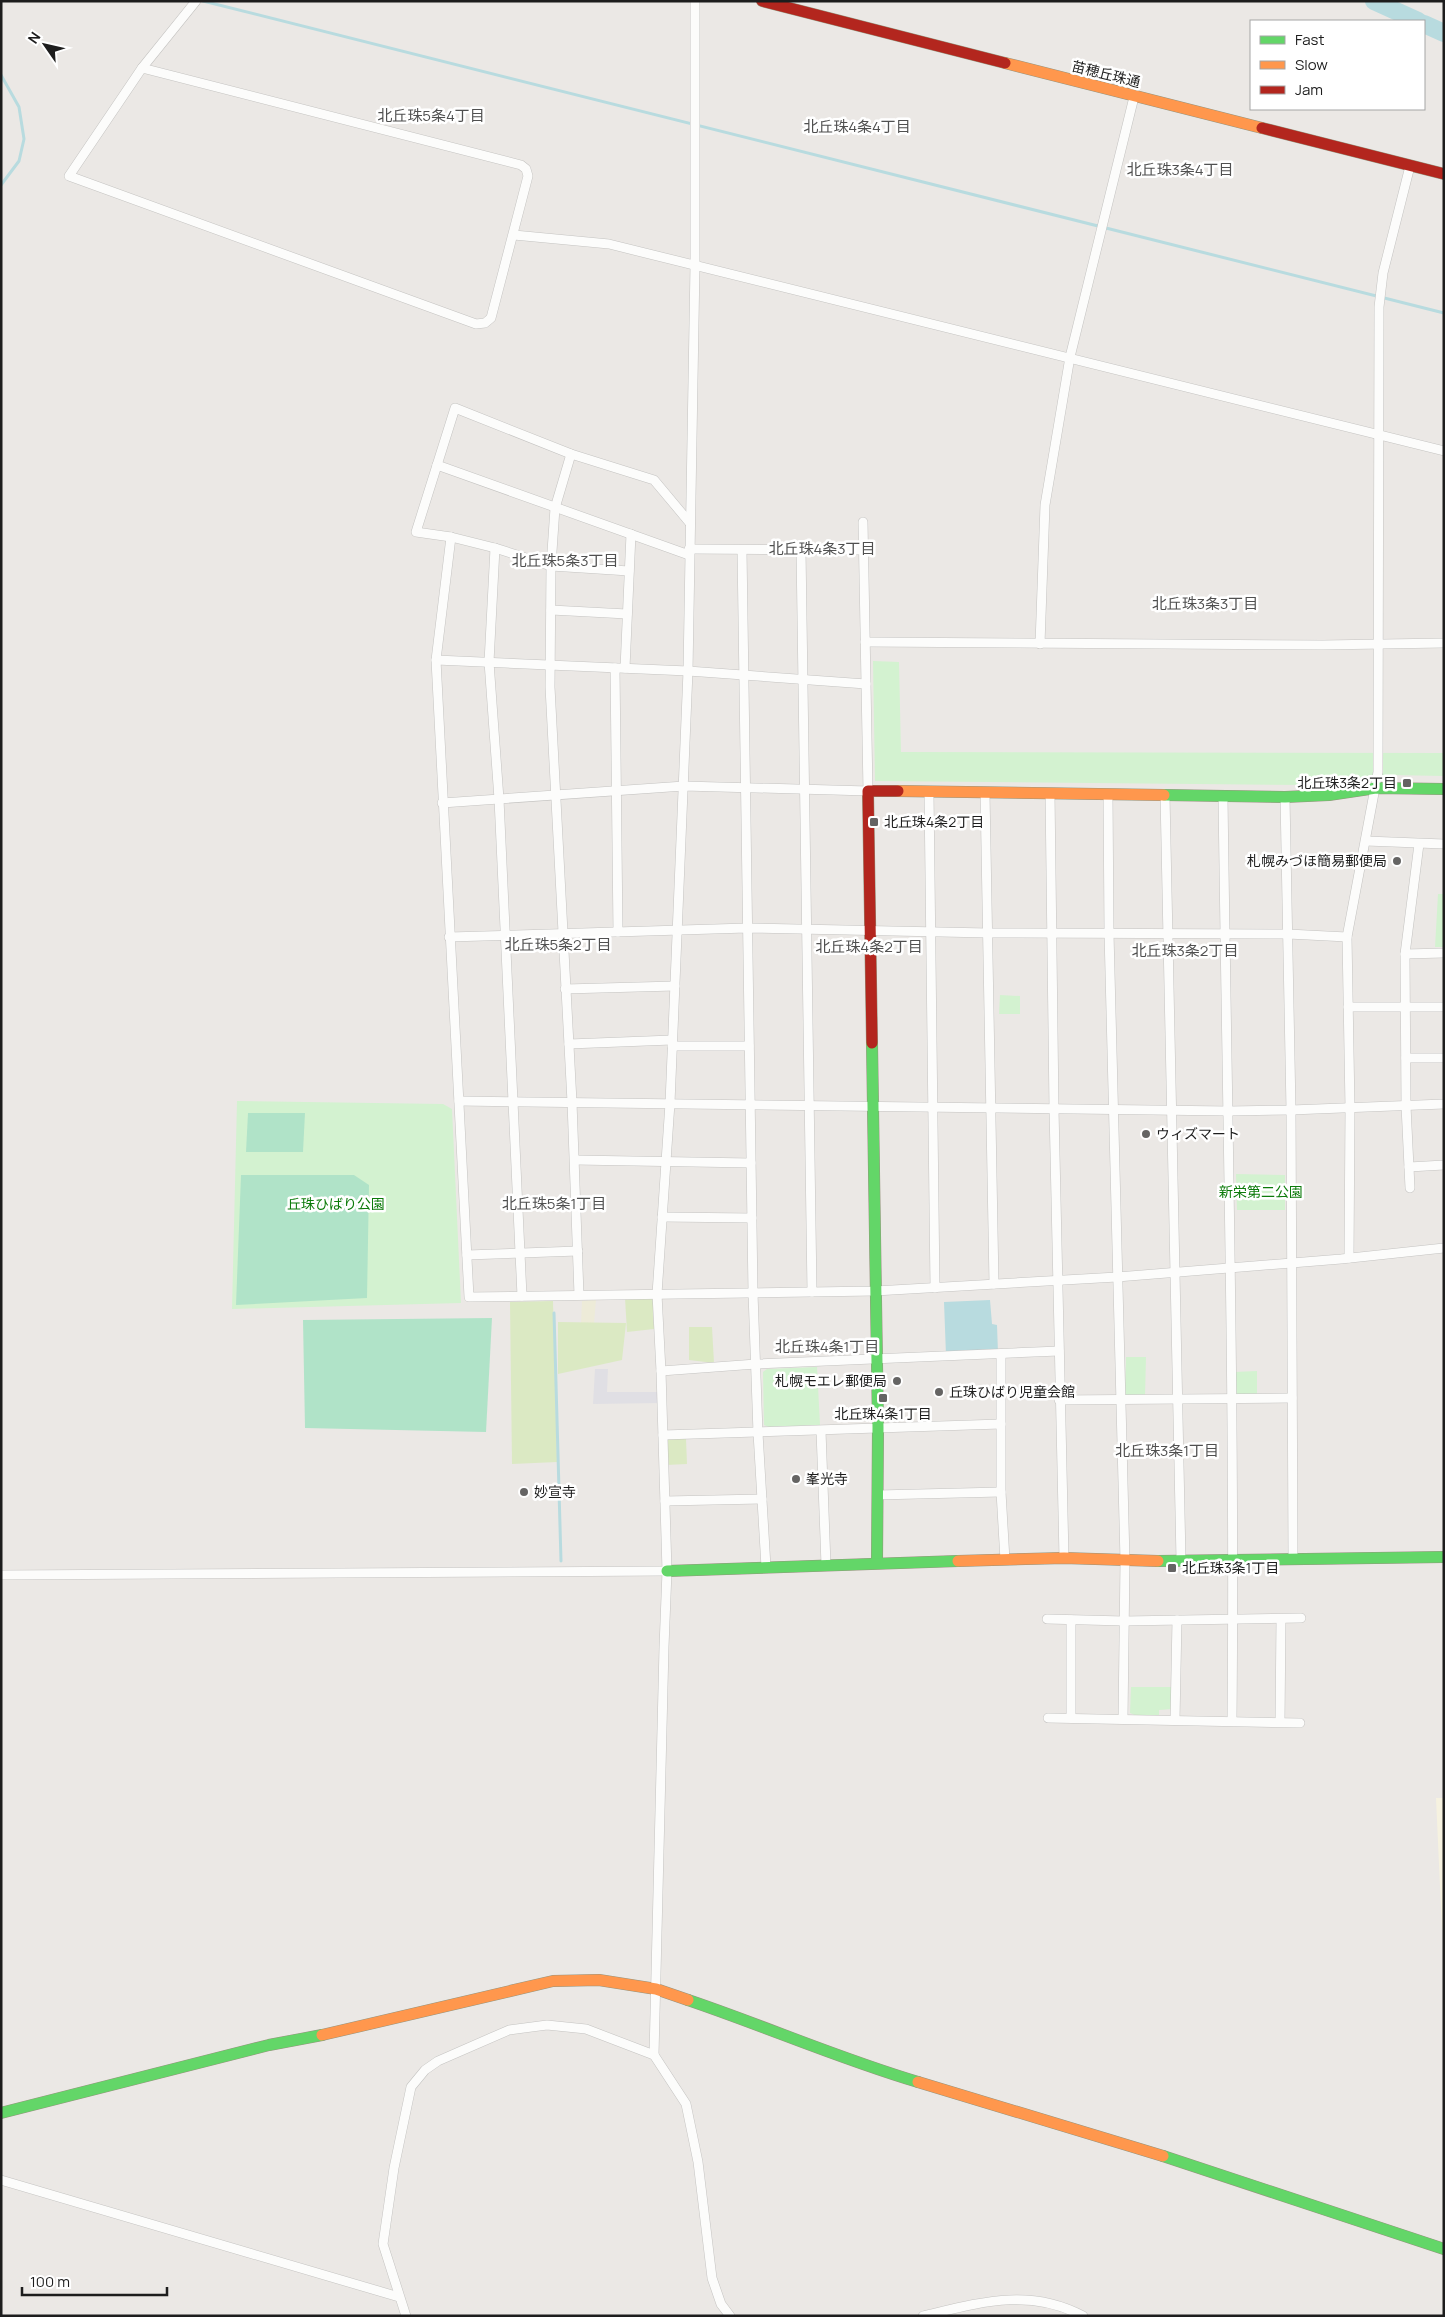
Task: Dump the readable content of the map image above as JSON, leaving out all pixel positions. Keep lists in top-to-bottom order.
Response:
{
  "streets": {
    "street": ["苗穂丘珠通"]
  },
  "districts": [
    "北丘珠5条4丁目",
    "北丘珠4条4丁目",
    "北丘珠3条4丁目",
    "北丘珠4条3丁目",
    "北丘珠5条3丁目",
    "北丘珠3条3丁目",
    "北丘珠5条2丁目",
    "北丘珠4条2丁目",
    "北丘珠3条2丁目",
    "北丘珠5条1丁目",
    "北丘珠4条1丁目",
    "北丘珠3条1丁目"
  ],
  "parks": ["新栄第二公園", "丘珠ひばり公園"],
  "places": {
    "transit": [
      "北丘珠3条2丁目",
      "北丘珠4条2丁目",
      "北丘珠4条1丁目",
      "北丘珠3条1丁目"
    ],
    "other": [
      "札幌みづほ簡易郵便局",
      "ウィズマート",
      "札幌モエレ郵便局",
      "丘珠ひばり児童会館",
      "峯光寺",
      "妙宣寺"
    ]
  },
  "legend": ["Fast", "Slow", "Jam"],
  "scale_bar": "100 m",
  "north": "top left"
}
